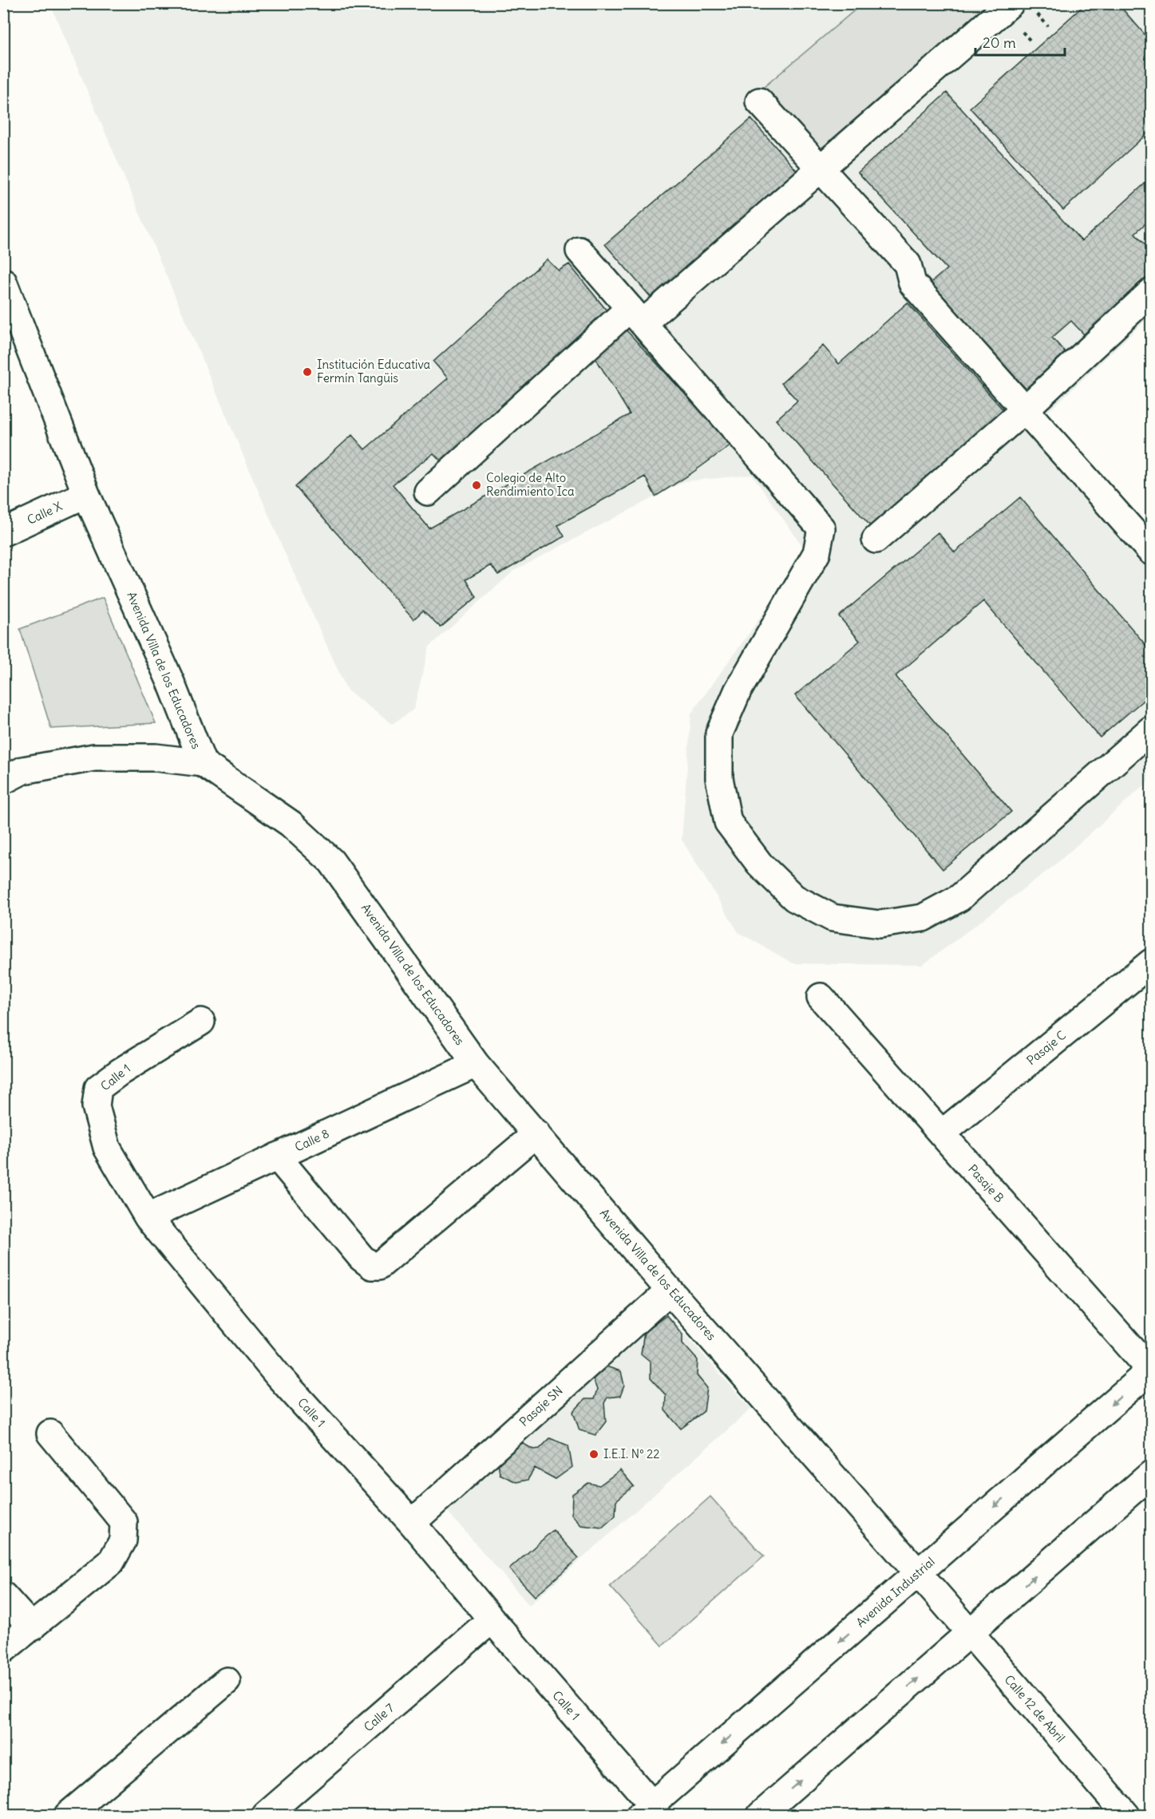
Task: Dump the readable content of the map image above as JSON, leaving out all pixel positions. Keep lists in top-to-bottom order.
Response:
{
  "streets": {
    "street": [
      "Calle X",
      "Avenida Villa de los Educadores",
      "Pasaje C",
      "Calle 1",
      "Calle 8",
      "Pasaje B",
      "Pasaje SN",
      "Avenida Industrial",
      "Calle 12 de Abril",
      "Calle 7"
    ]
  },
  "crossings": [
    ["Calle X", "Avenida Villa de los Educadores"],
    ["Avenida Villa de los Educadores", "Calle 8"],
    ["Avenida Villa de los Educadores", "Pasaje SN"],
    ["Avenida Villa de los Educadores", "Avenida Industrial"],
    ["Avenida Villa de los Educadores", "Calle 12 de Abril"],
    ["Pasaje C", "Pasaje B"],
    ["Calle 1", "Calle 8"],
    ["Calle 1", "Pasaje SN"],
    ["Calle 1", "Avenida Industrial"],
    ["Calle 1", "Calle 7"],
    ["Pasaje B", "Avenida Industrial"]
  ],
  "places": ["Institución Educativa Fermín Tangüis", "Colegio de Alto Rendimiento Ica", "I.E.I. Nº 22"],
  "scale_bar": "20 m"
}
